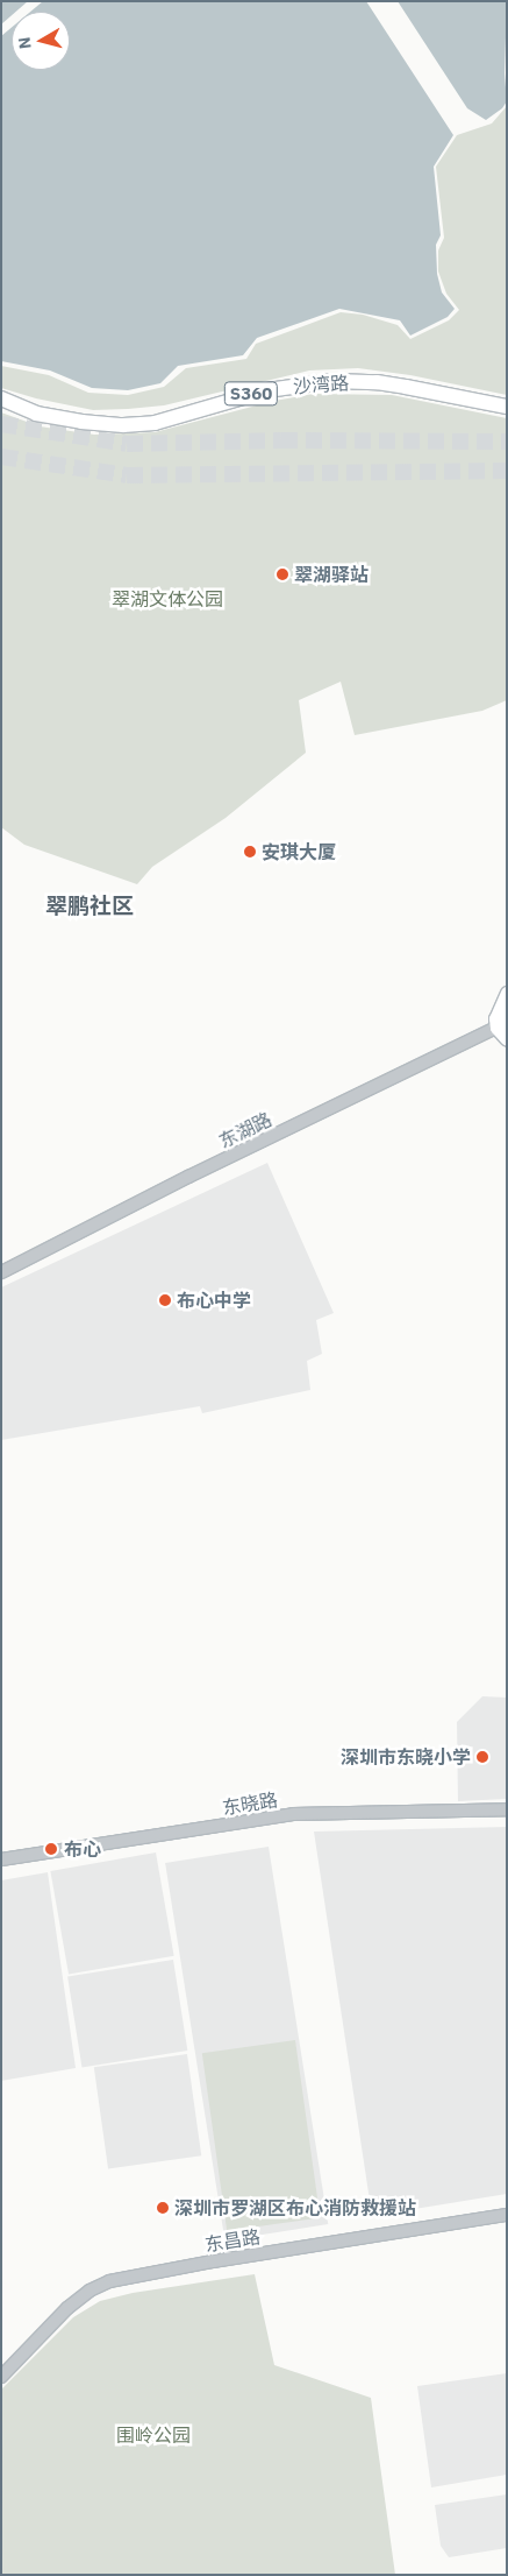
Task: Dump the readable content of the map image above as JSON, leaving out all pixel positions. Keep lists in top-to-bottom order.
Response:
{
  "streets": {
    "main road": ["沙湾路", "S360"],
    "street": ["东湖路", "东晓路", "东昌路"]
  },
  "districts": ["翠鹏社区"],
  "parks": ["翠湖文体公园", "围岭公园"],
  "places": [
    "翠湖驿站",
    "安琪大厦",
    "布心中学",
    "深圳市东晓小学",
    "布心",
    "深圳市罗湖区布心消防救援站"
  ],
  "north": "left"
}
